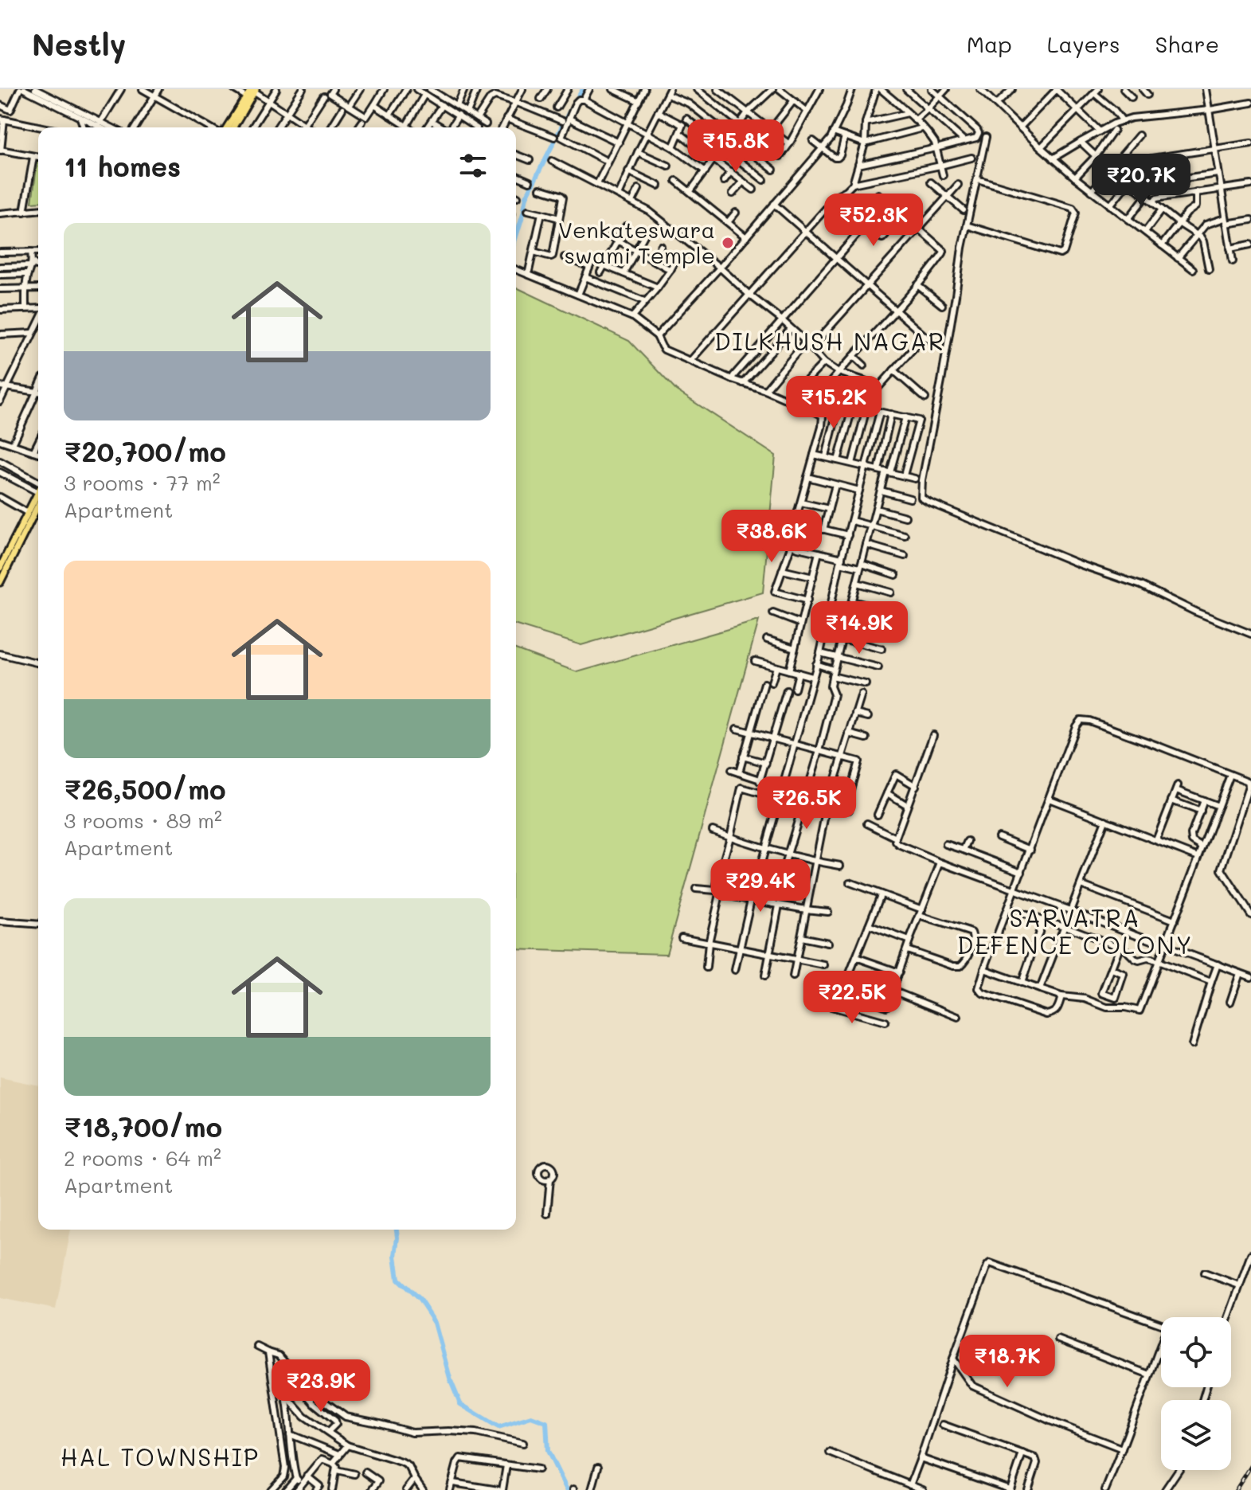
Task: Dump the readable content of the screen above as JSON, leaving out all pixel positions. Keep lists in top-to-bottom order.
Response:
{
  "districts": ["DILKHUSH NAGAR", "SARVATRA DEFENCE COLONY", "HAL TOWNSHIP"],
  "places": ["Venkateswara swami Temple"],
  "page": {
    "header": "Nestly",
    "nav": ["Map", "Layers", "Share"],
    "price": [
      "₹15.8K",
      "₹20.7K",
      "₹52.3K",
      "₹15.2K",
      "₹38.6K",
      "₹14.9K",
      "₹26.5K",
      "₹29.4K",
      "₹22.5K",
      "₹18.7K",
      "₹23.9K"
    ],
    "heading": "11 homes",
    "list": [
      {
        "name": "₹20,700/mo",
        "note": "3 rooms · 77 m² · Apartment"
      },
      {
        "name": "₹26,500/mo",
        "note": "3 rooms · 89 m² · Apartment"
      },
      {
        "name": "₹18,700/mo",
        "note": "2 rooms · 64 m² · Apartment"
      }
    ]
  }
}
